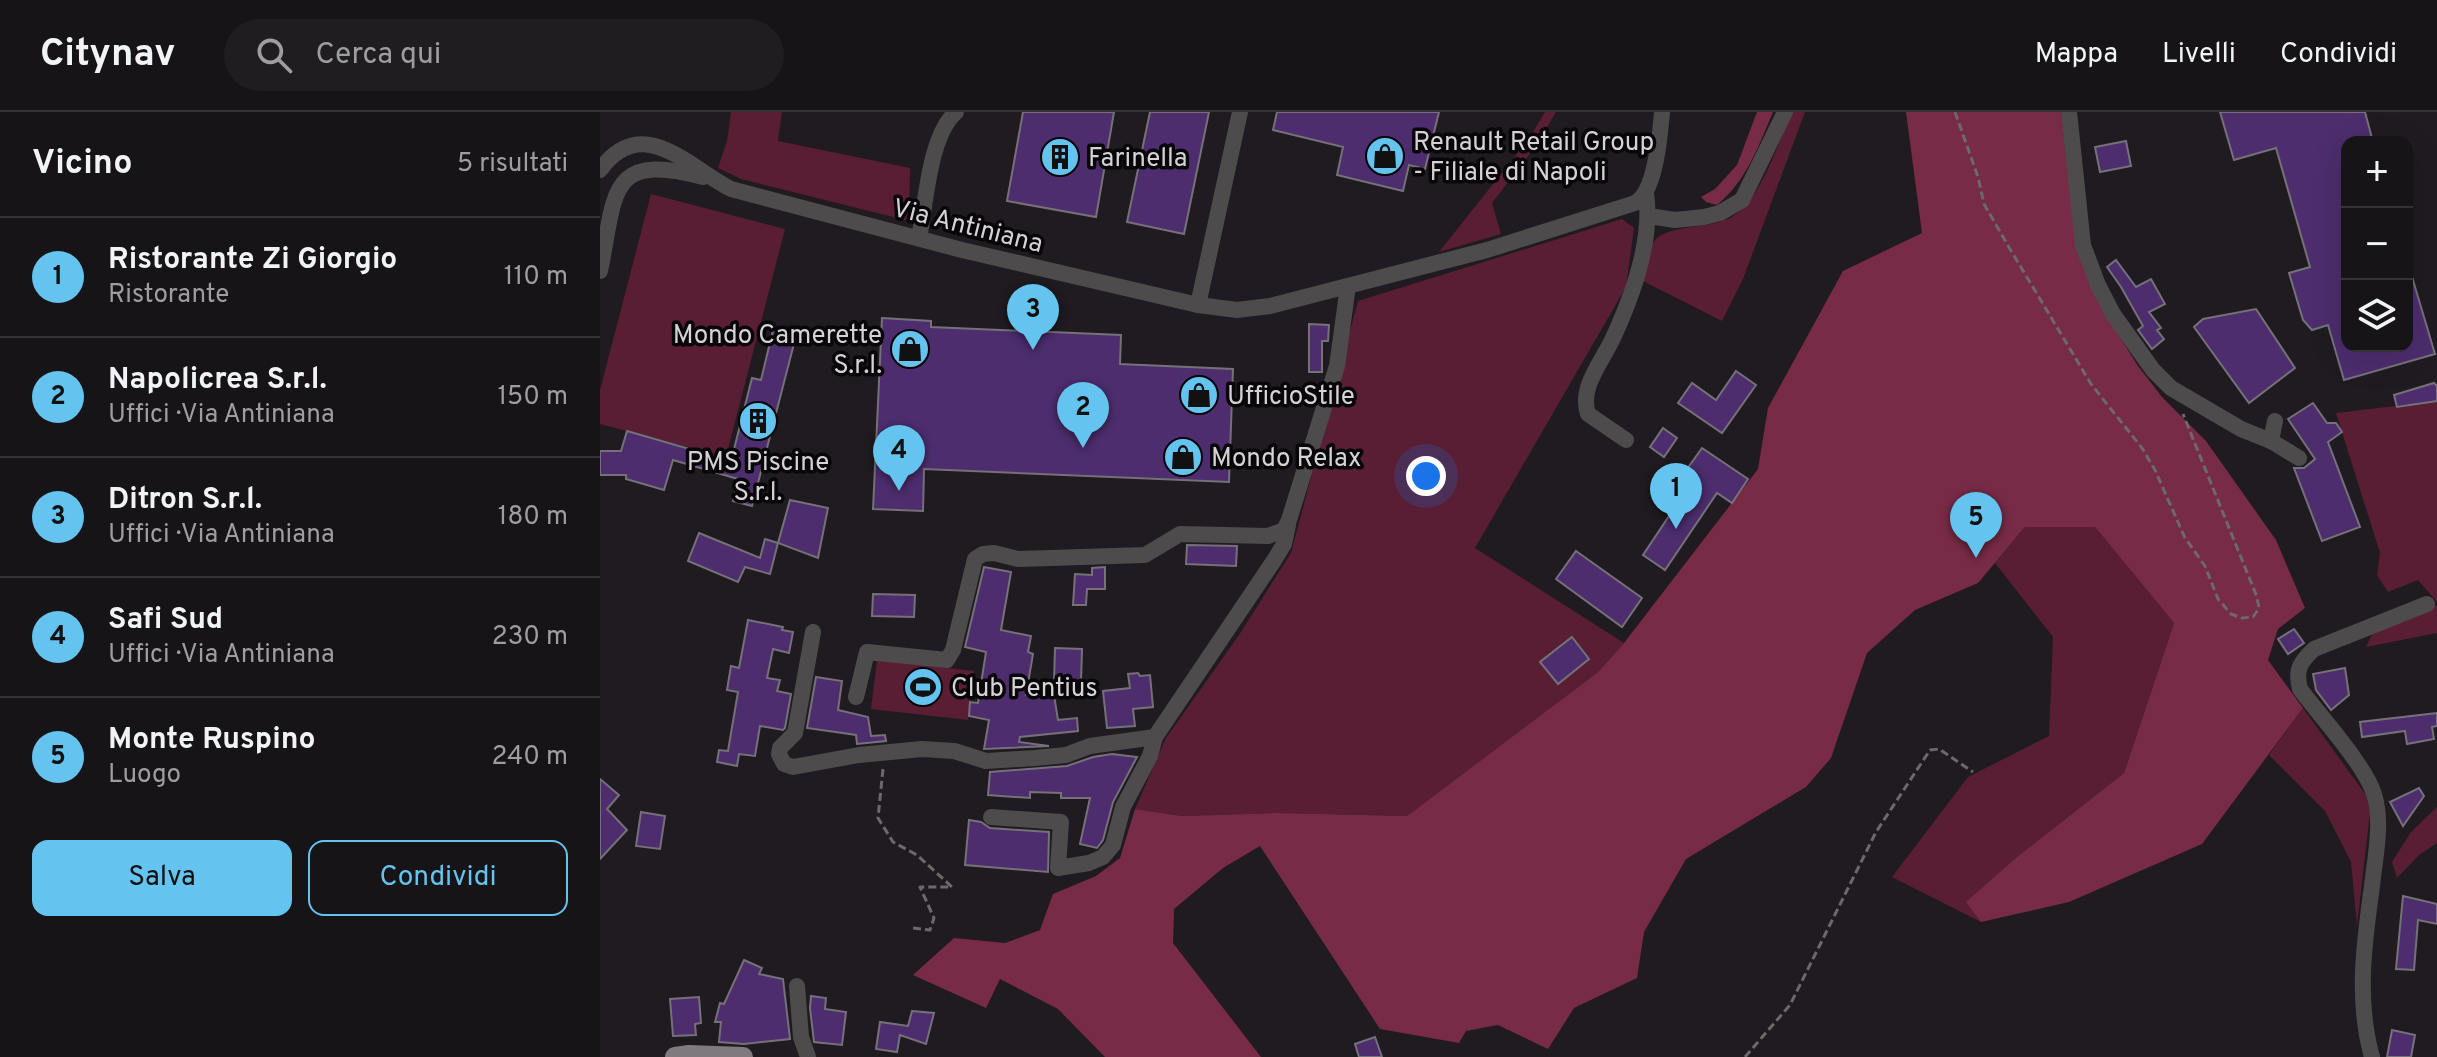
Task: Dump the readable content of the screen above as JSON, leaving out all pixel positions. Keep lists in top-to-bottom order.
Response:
{
  "streets": {
    "street": ["Via Antiniana"]
  },
  "places": {
    "shop": [
      "Renault Retail Group - Filiale di Napoli",
      "Mondo Camerette S.r.l.",
      "UfficioStile",
      "Mondo Relax"
    ],
    "building": ["Farinella", "PMS Piscine S.r.l."],
    "sports": ["Club Pentius"]
  },
  "page": {
    "header": "Citynav",
    "search": "Cerca qui",
    "nav": ["Mappa", "Livelli", "Condividi"],
    "heading": ["Vicino", "5 risultati"],
    "map_buttons": ["+", "−"],
    "list": [
      {
        "mark": "1",
        "name": "Ristorante Zi Giorgio",
        "note": "Ristorante",
        "value": "110 m"
      },
      {
        "mark": "2",
        "name": "Napolicrea S.r.l.",
        "note": "Uffici · Via Antiniana",
        "value": "150 m"
      },
      {
        "mark": "3",
        "name": "Ditron S.r.l.",
        "note": "Uffici · Via Antiniana",
        "value": "180 m"
      },
      {
        "mark": "4",
        "name": "Safi Sud",
        "note": "Uffici · Via Antiniana",
        "value": "230 m"
      },
      {
        "mark": "5",
        "name": "Monte Ruspino",
        "note": "Luogo",
        "value": "240 m"
      }
    ],
    "pins": [
      "3",
      "2",
      "4",
      "1",
      "5"
    ],
    "buttons": ["Salva", "Condividi"]
  }
}
